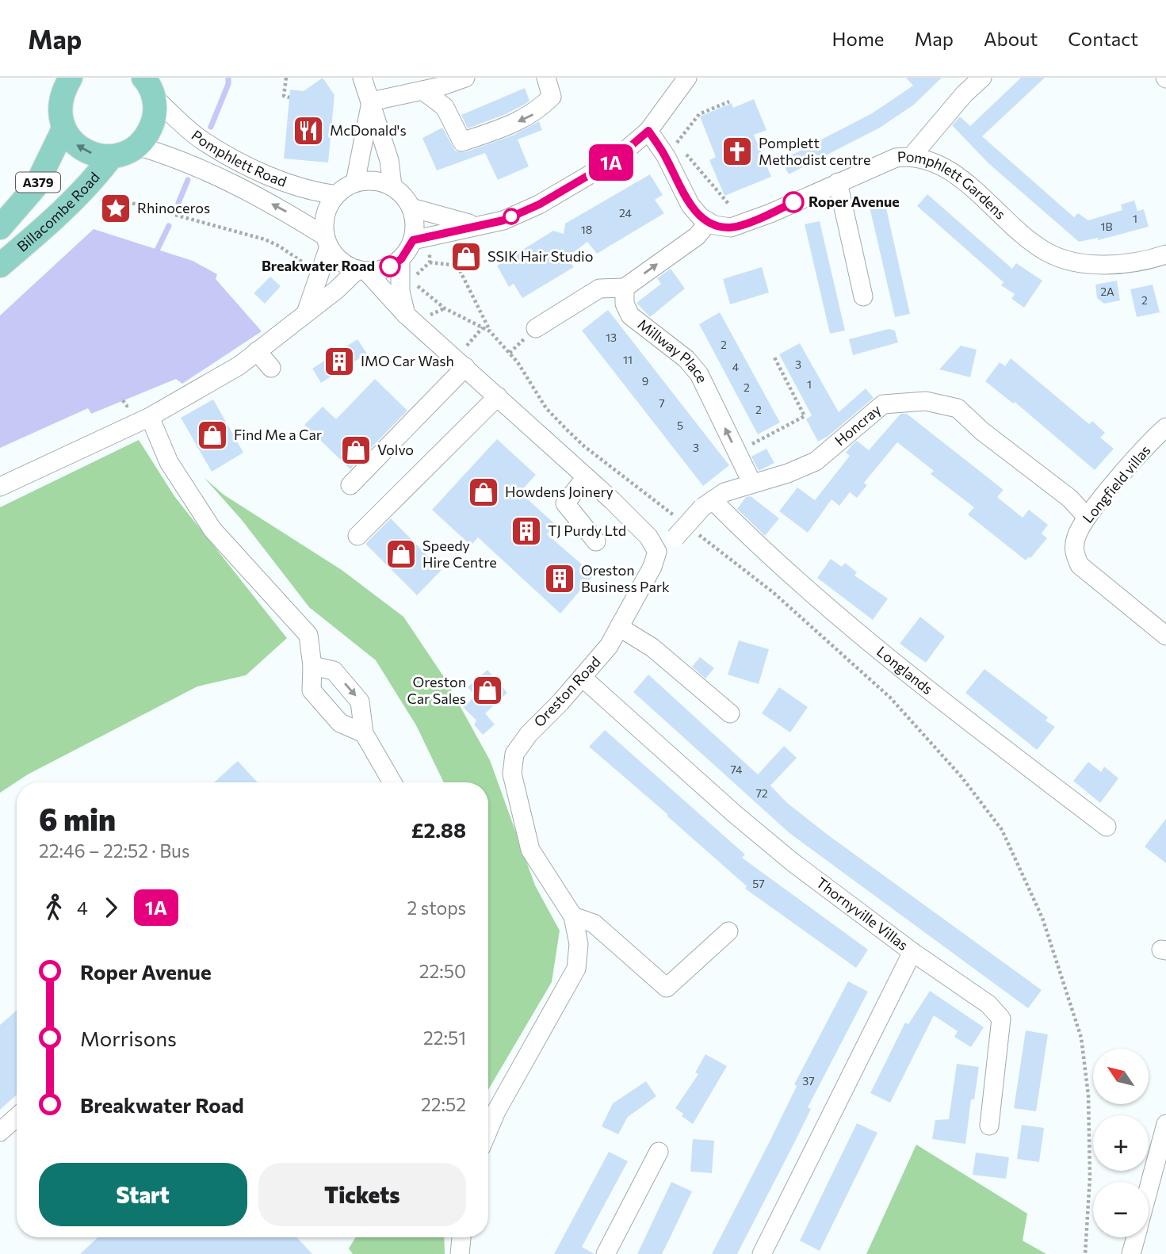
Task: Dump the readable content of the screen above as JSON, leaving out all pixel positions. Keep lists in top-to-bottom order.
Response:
{
  "streets": {
    "main road": ["A379", "Billacombe Road"],
    "street": [
      "Pomphlett Road",
      "Pomphlett Gardens",
      "Millway Place",
      "Honcray",
      "Longfield villas",
      "Longlands",
      "Oreston Road",
      "Thornyville Villas"
    ]
  },
  "crossings": [
    ["Millway Place", "Honcray"],
    ["Honcray", "Longfield villas"],
    ["Honcray", "Longlands"],
    ["Honcray", "Oreston Road"],
    ["Oreston Road", "Thornyville Villas"]
  ],
  "places": {
    "restaurant": ["McDonald's"],
    "church": ["Pomplett Methodist centre"],
    "other": ["Roper Avenue", "Breakwater Road"],
    "place": ["Rhinoceros"],
    "shop": [
      "SSIK Hair Studio",
      "Find Me a Car",
      "Volvo",
      "Howdens Joinery",
      "Speedy Hire Centre",
      "Oreston Car Sales"
    ],
    "building": ["IMO Car Wash", "TJ Purdy Ltd", "Oreston Business Park"]
  },
  "lines": ["bus line 1A"],
  "house_numbers": [
    "24",
    "1",
    "1B",
    "18",
    "2A",
    "2",
    "13",
    "2",
    "11",
    "3",
    "4",
    "9",
    "1",
    "2",
    "7",
    "2",
    "5",
    "3",
    "74",
    "72",
    "57",
    "37"
  ],
  "north": "top left",
  "page": {
    "header": "Map",
    "nav": [
      "Home",
      "Map",
      "About",
      "Contact"
    ],
    "on_map": "1A",
    "heading": ["6 min", "22:46 – 22:52 · Bus", "£2.88"],
    "legs": ["4", "1A", "2 stops"],
    "list": [
      {
        "name": "Roper Avenue",
        "value": "22:50"
      },
      {
        "name": "Morrisons",
        "value": "22:51"
      },
      {
        "name": "Breakwater Road",
        "value": "22:52"
      }
    ],
    "map_buttons": ["+", "−"],
    "buttons": ["Start", "Tickets"]
  }
}
